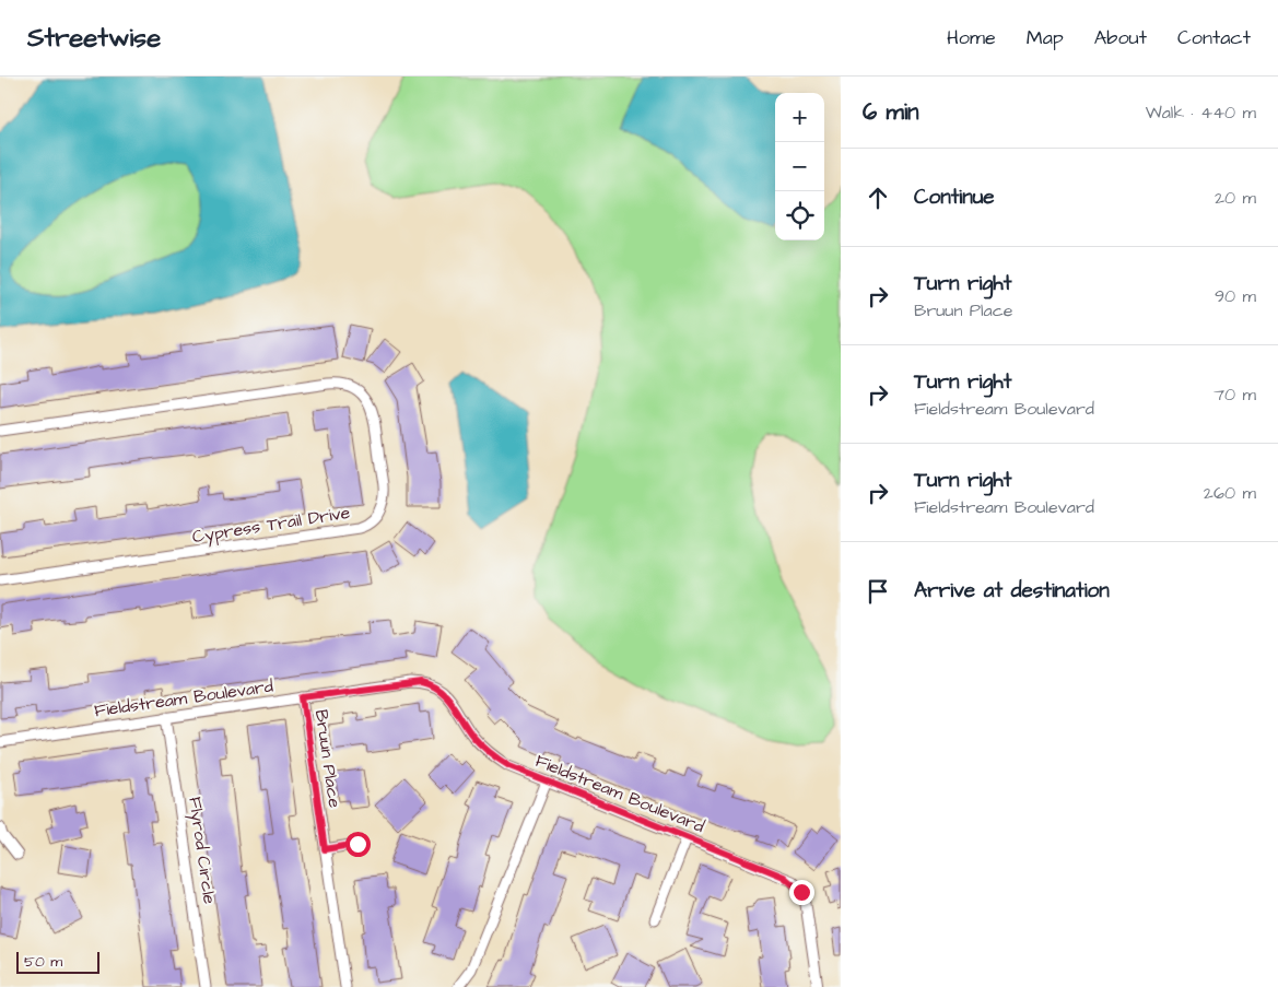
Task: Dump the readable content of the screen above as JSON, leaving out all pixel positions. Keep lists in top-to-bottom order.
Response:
{
  "streets": {
    "street": [
      "Cypress Trail Drive",
      "Fieldstream Boulevard",
      "Bruun Place",
      "Flyrod Circle"
    ]
  },
  "crossings": [
    ["Fieldstream Boulevard", "Bruun Place"],
    ["Fieldstream Boulevard", "Flyrod Circle"]
  ],
  "scale_bar": "50 m",
  "page": {
    "header": "Streetwise",
    "nav": [
      "Home",
      "Map",
      "About",
      "Contact"
    ],
    "heading": ["6 min", "Walk · 440 m"],
    "map_buttons": ["+", "−"],
    "list": [
      ["Continue", "20 m"],
      ["Turn right", "Bruun Place", "90 m"],
      ["Turn right", "Fieldstream Boulevard", "70 m"],
      ["Turn right", "Fieldstream Boulevard", "260 m"],
      "Arrive at destination"
    ],
    "scale": "50 m"
  }
}
